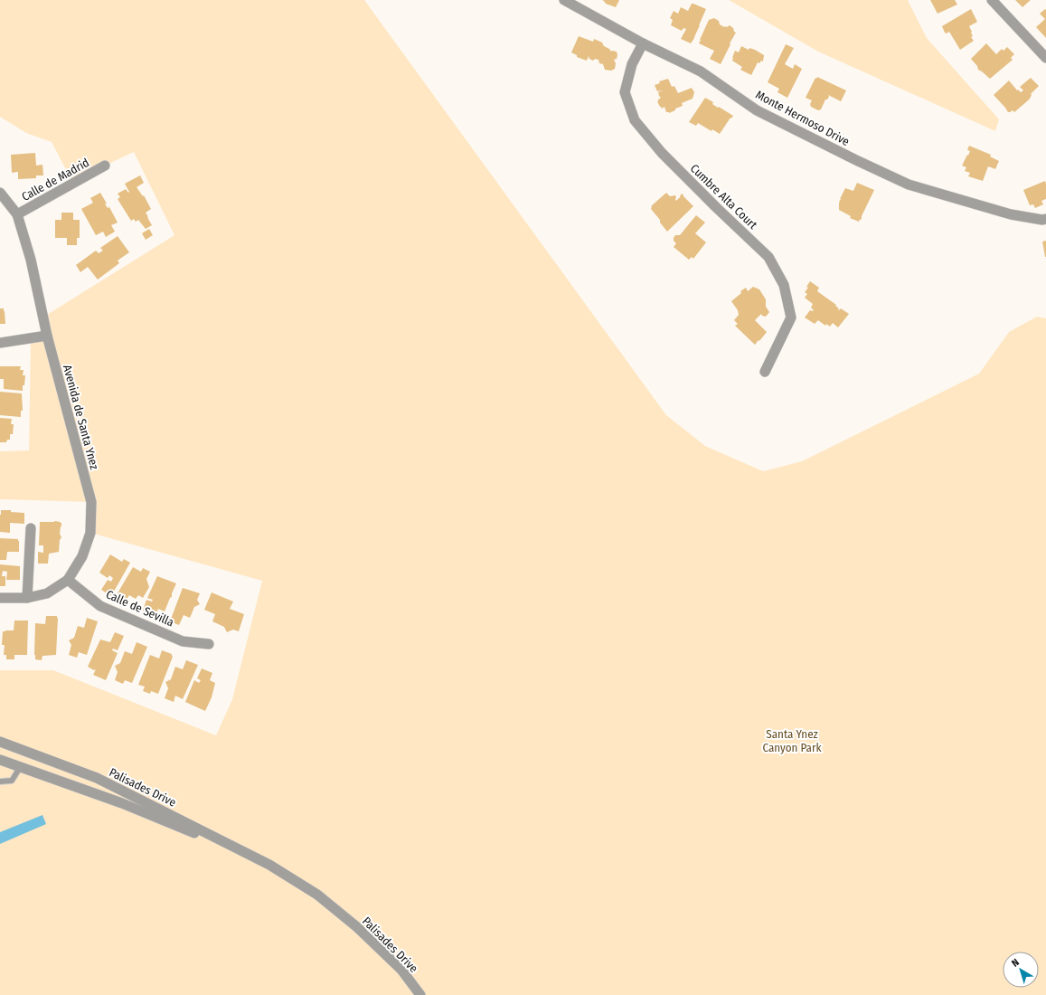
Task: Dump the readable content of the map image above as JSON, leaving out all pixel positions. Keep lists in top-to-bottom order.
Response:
{
  "streets": {
    "street": [
      "Monte Hermoso Drive",
      "Calle de Madrid",
      "Cumbre Alta Court",
      "Avenida de Santa Ynez",
      "Calle de Sevilla",
      "Palisades Drive"
    ]
  },
  "crossings": [
    ["Monte Hermoso Drive", "Cumbre Alta Court"],
    ["Calle de Madrid", "Avenida de Santa Ynez"],
    ["Avenida de Santa Ynez", "Calle de Sevilla"]
  ],
  "parks": ["Santa Ynez Canyon Park"],
  "north": "top left"
}
